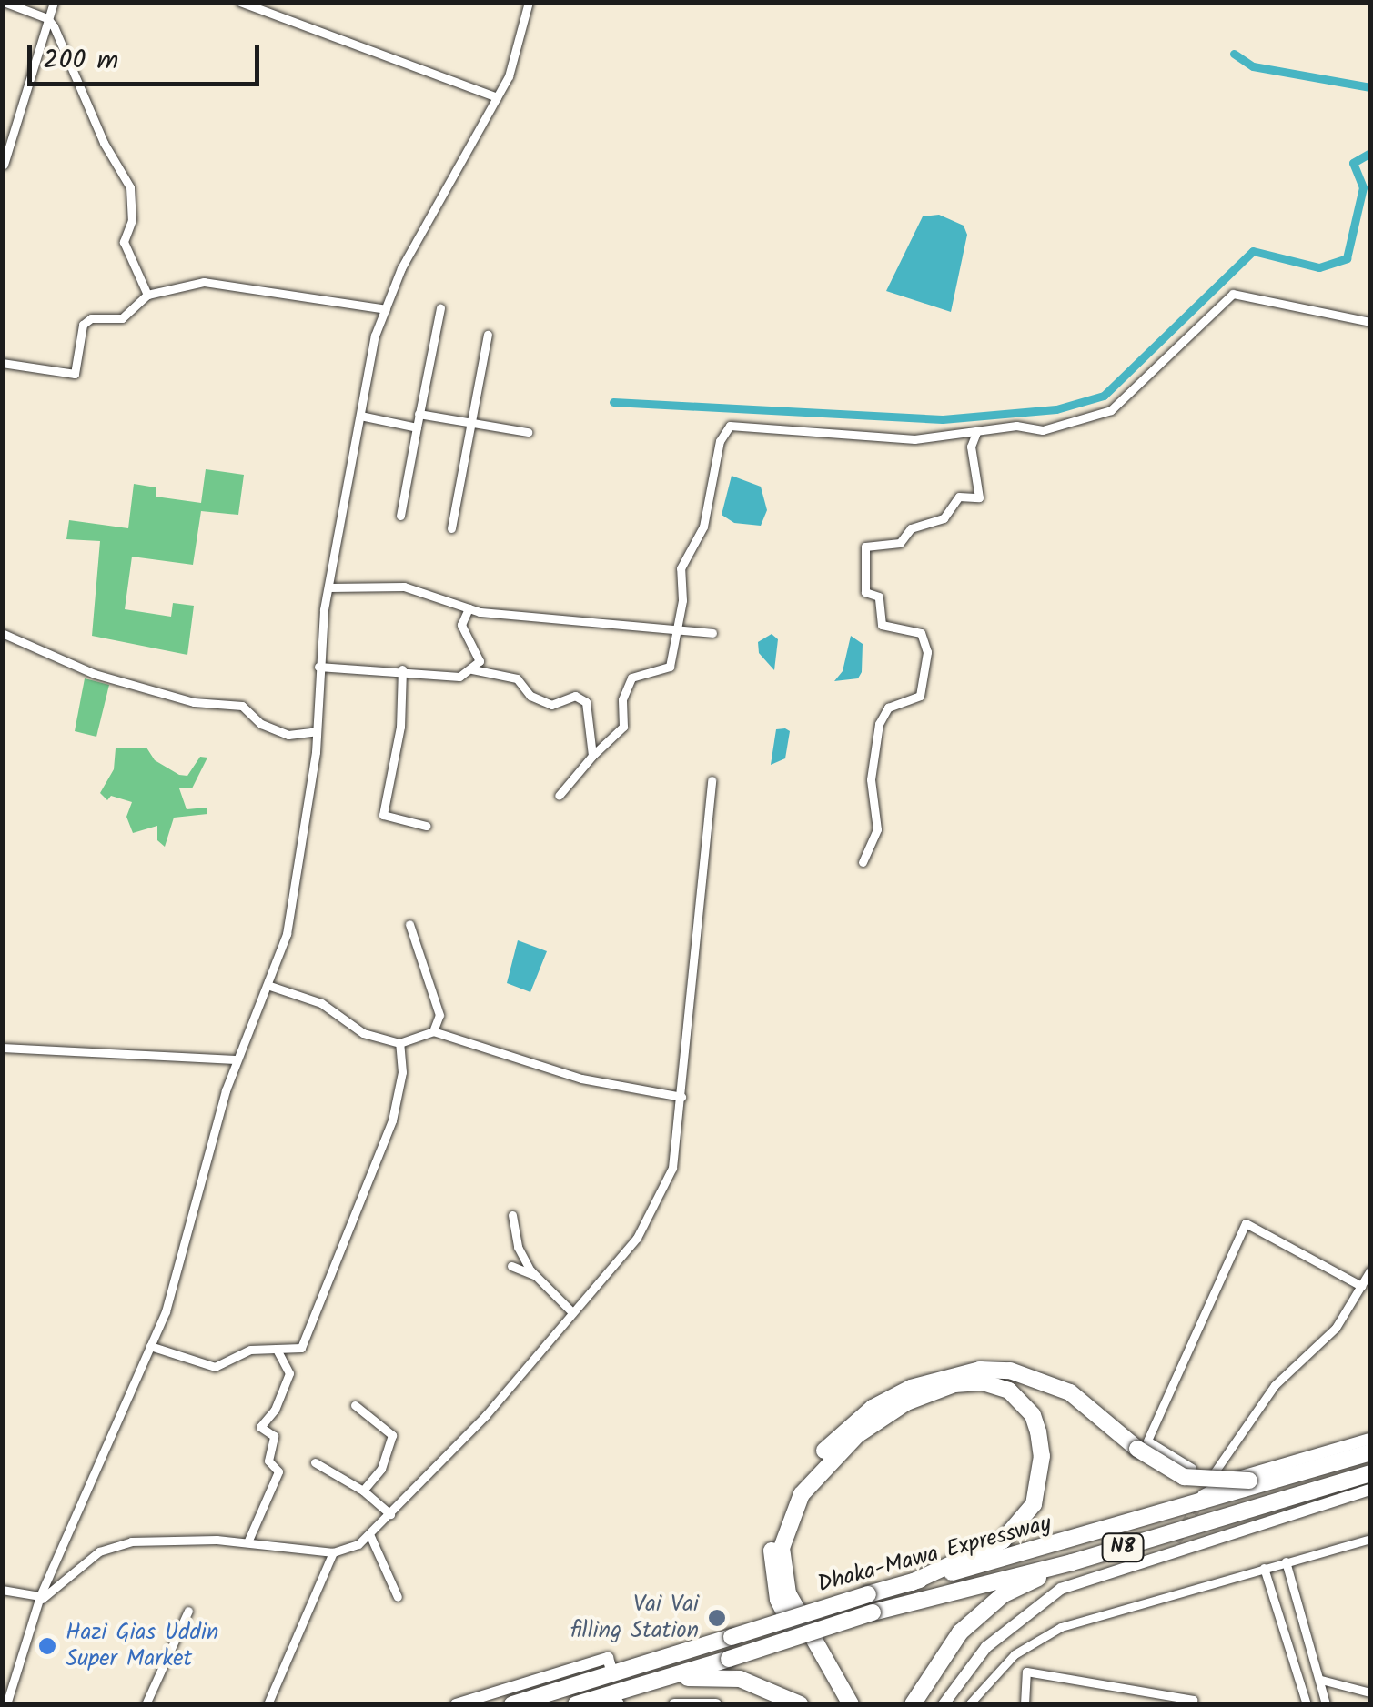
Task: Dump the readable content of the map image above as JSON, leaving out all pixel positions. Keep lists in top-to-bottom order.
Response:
{
  "streets": {
    "highway": ["N8", "Dhaka-Mawa Expressway"]
  },
  "places": ["Vai Vai filling Station", "Hazi Gias Uddin Super Market"],
  "scale_bar": "200 m"
}
